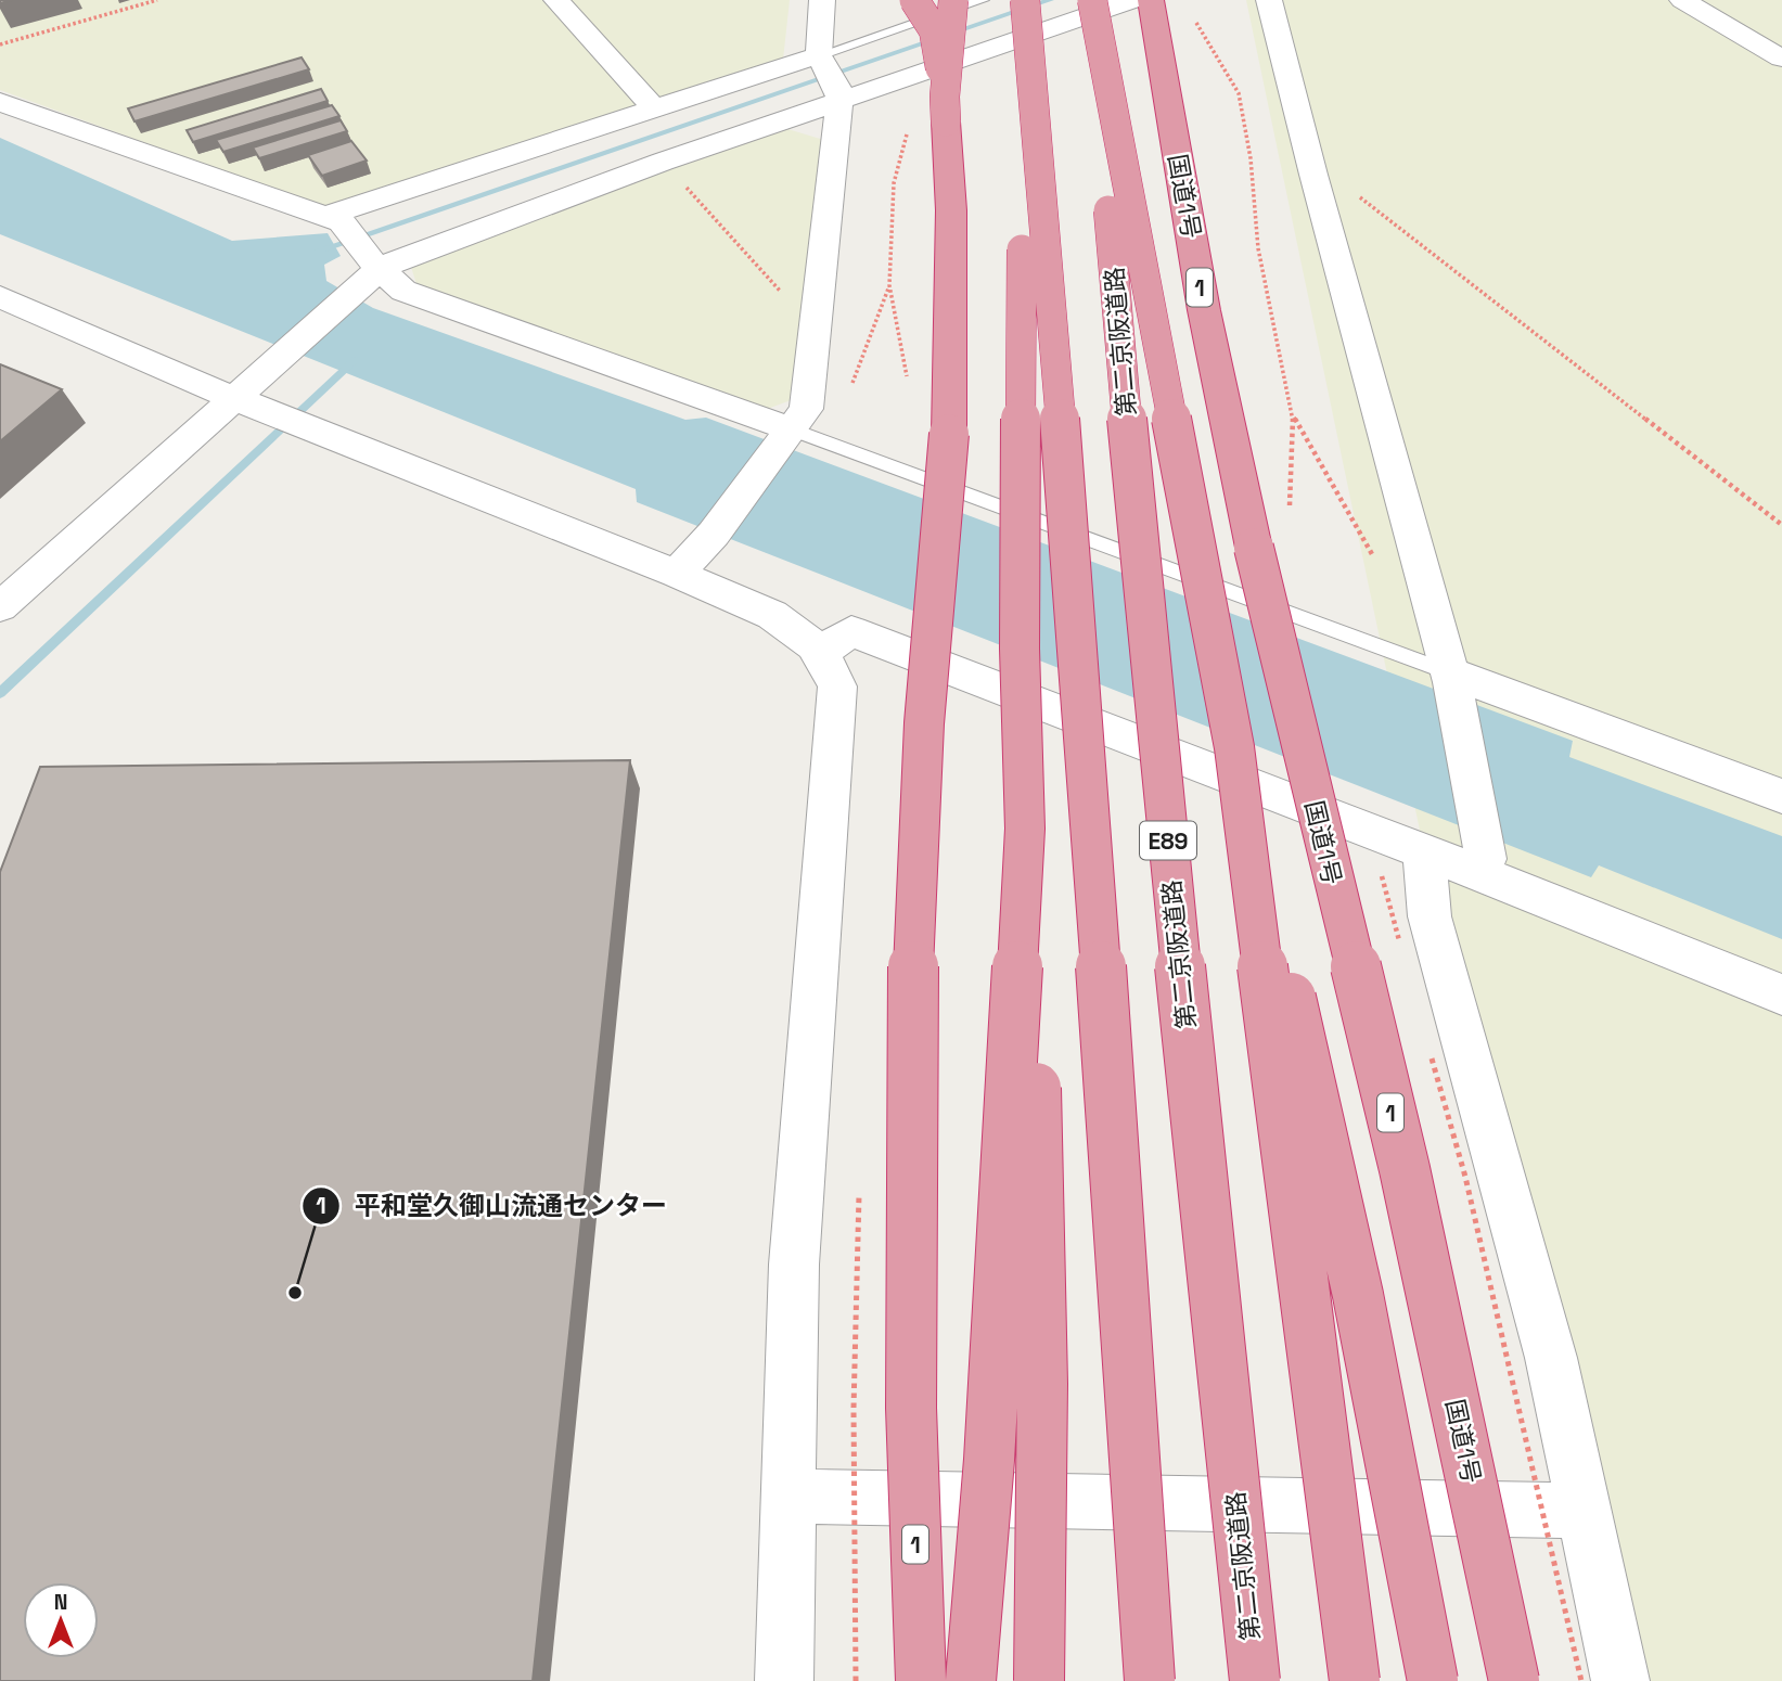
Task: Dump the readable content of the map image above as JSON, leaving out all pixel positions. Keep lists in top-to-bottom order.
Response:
{
  "streets": {
    "highway": [
      "国道1号",
      "1",
      "第二京阪道路",
      "E89"
    ]
  },
  "places": ["平和堂久御山流通センター"],
  "north": "top"
}
